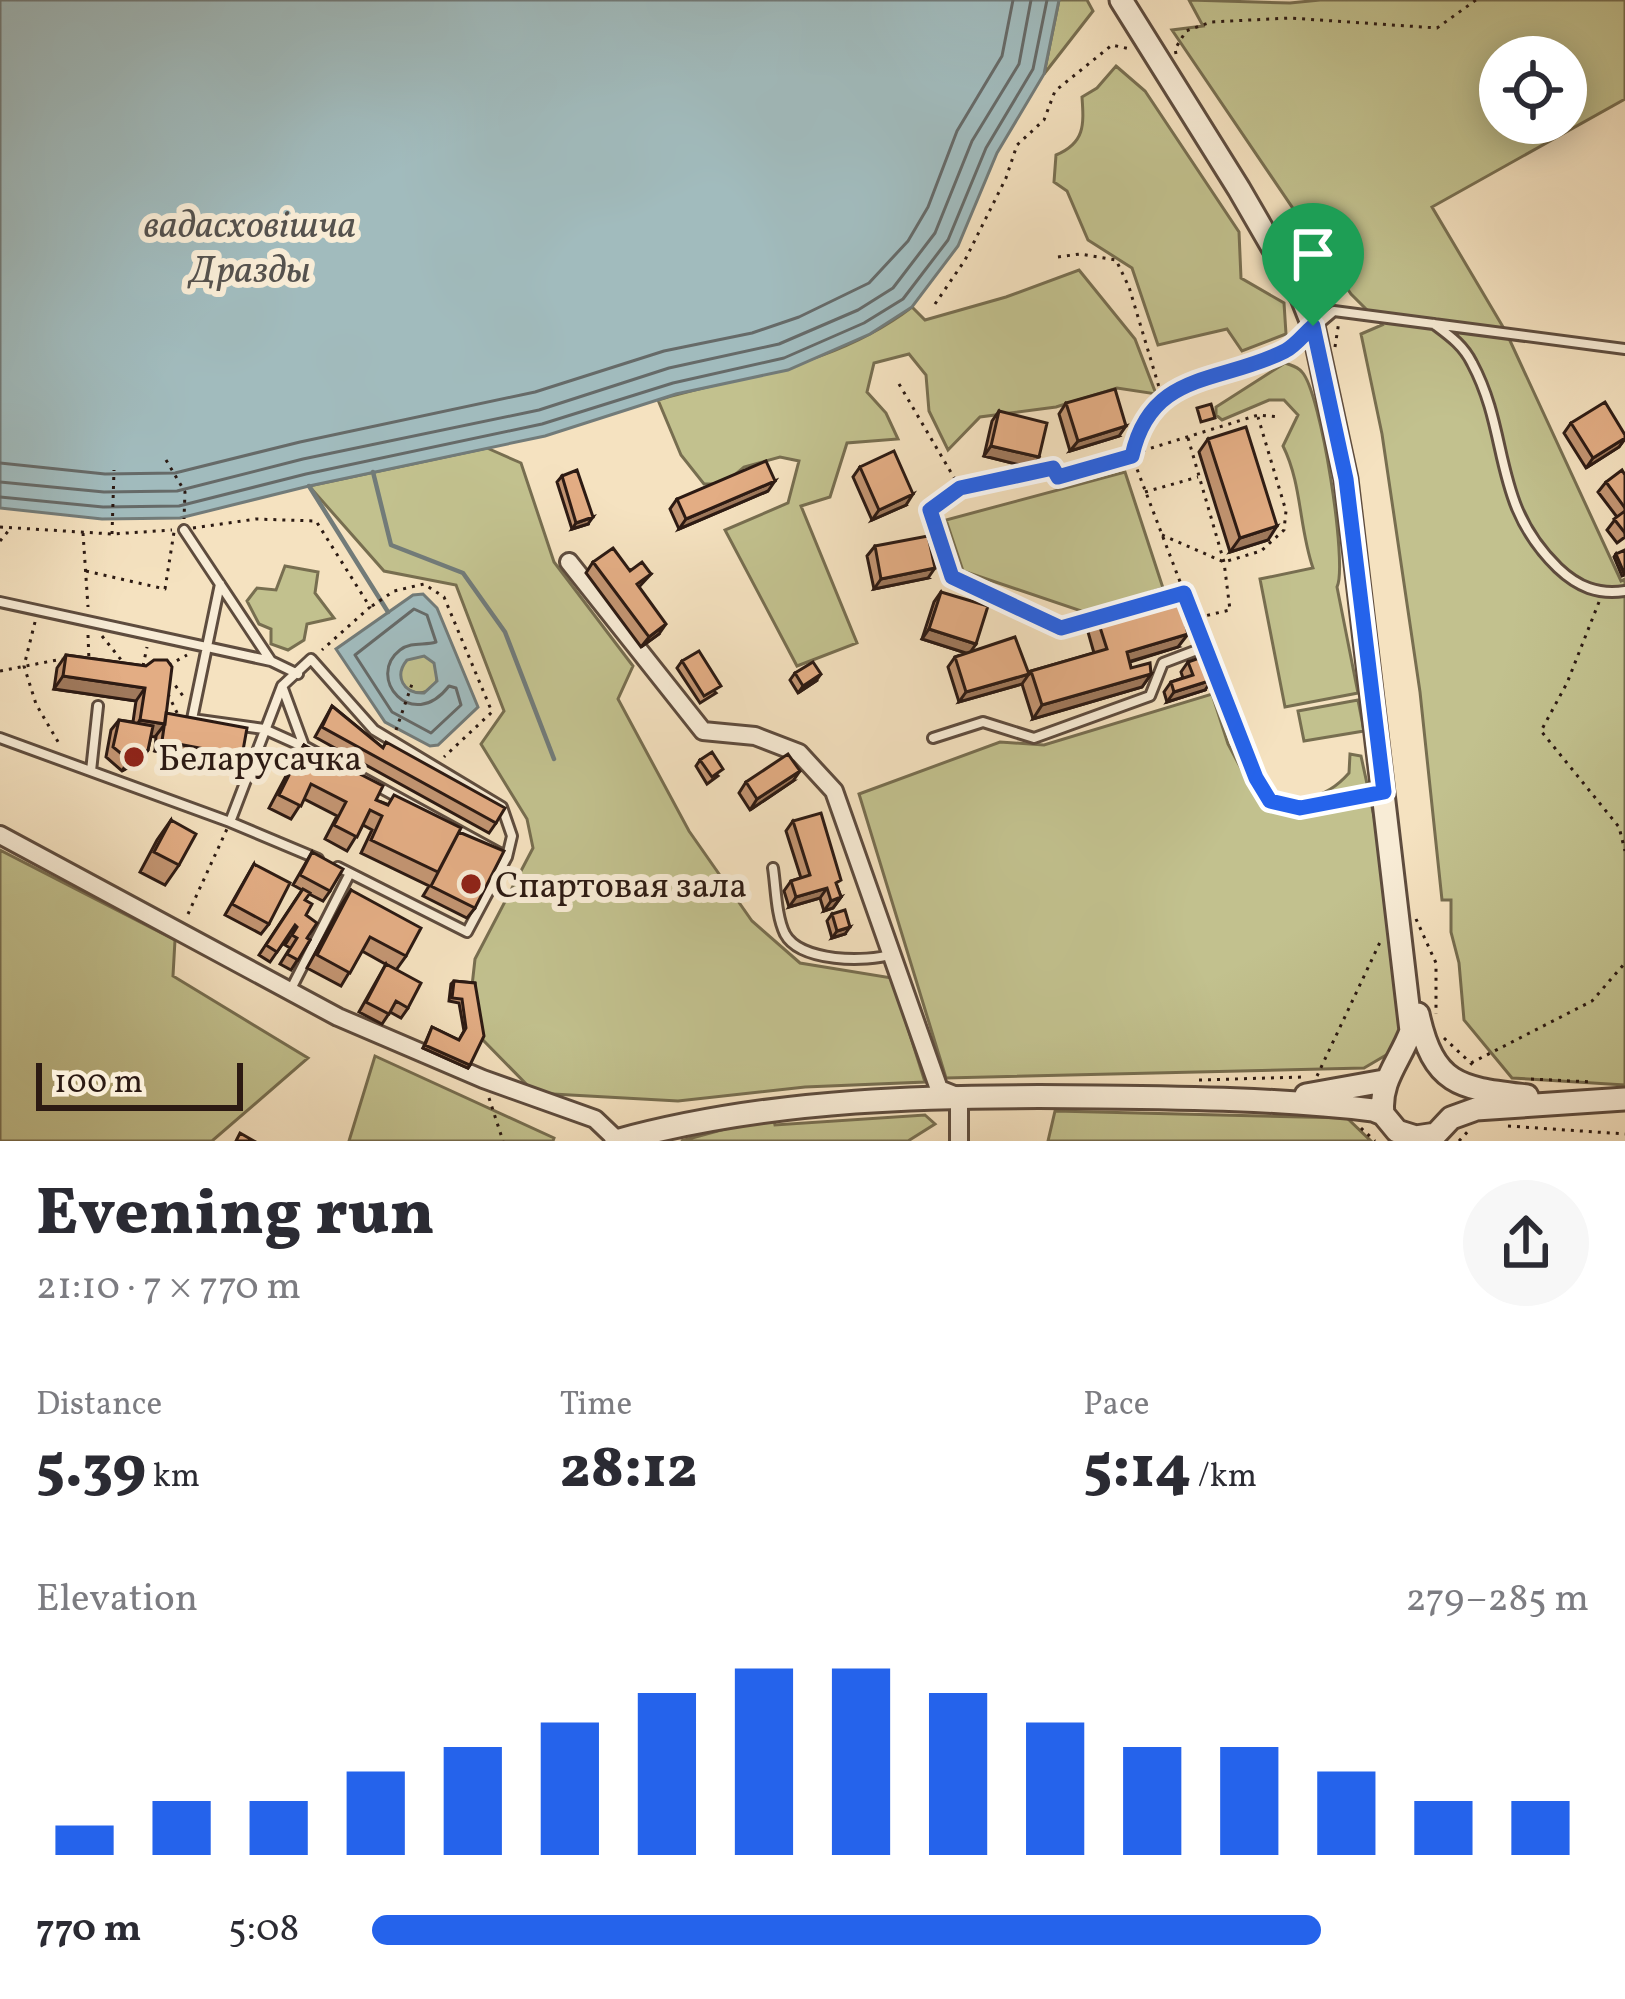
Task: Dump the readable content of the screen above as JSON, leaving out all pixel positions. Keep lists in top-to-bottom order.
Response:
{
  "water": ["вадасховішча Дразды"],
  "places": ["Беларусачка", "Спартовая зала"],
  "scale_bar": "100 m",
  "page": {
    "scale": "100 m",
    "heading": ["Evening run", "21:10 · 7 × 770 m"],
    "stats": [
      ["Distance", "5.39 km"],
      ["Time", "28:12"],
      ["Pace", "5:14 /km"]
    ],
    "chart": ["Elevation", "279–285 m"],
    "list": [
      {
        "name": "770 m",
        "note": "5:08"
      }
    ]
  }
}
